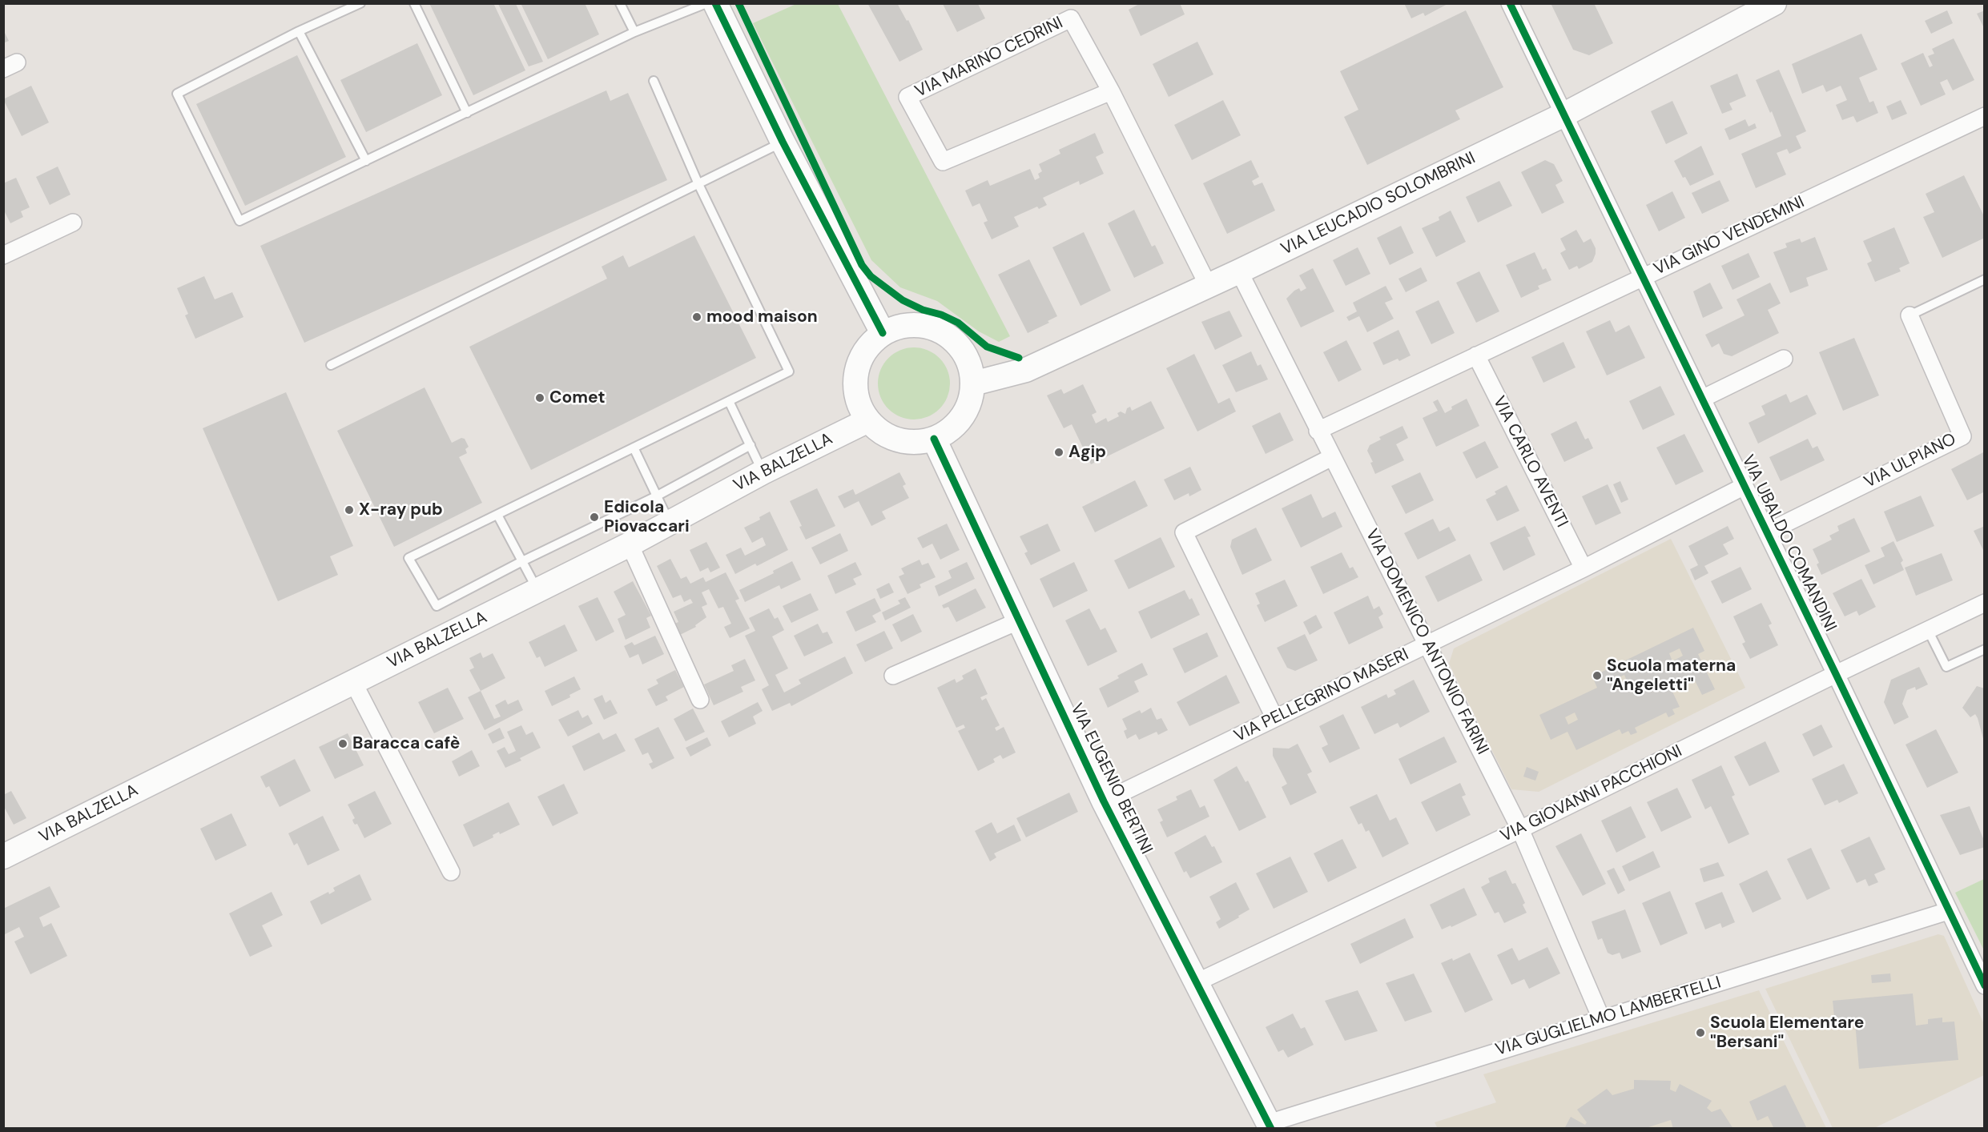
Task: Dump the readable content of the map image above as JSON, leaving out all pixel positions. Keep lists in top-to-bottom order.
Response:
{
  "streets": {
    "street": [
      "VIA MARINO CEDRINI",
      "VIA LEUCADIO SOLOMBRINI",
      "VIA GINO VENDEMINI",
      "VIA ULPIANO",
      "VIA CARLO AVENTI",
      "VIA BALZELLA",
      "VIA UBALDO COMANDINI",
      "VIA DOMENICO ANTONIO FARINI",
      "VIA PELLEGRINO MASERI",
      "VIA EUGENIO BERTINI",
      "VIA GIOVANNI PACCHIONI",
      "VIA GUGLIELMO LAMBERTELLI"
    ]
  },
  "crossings": [
    ["VIA MARINO CEDRINI", "VIA LEUCADIO SOLOMBRINI"],
    ["VIA LEUCADIO SOLOMBRINI", "VIA BALZELLA"],
    ["VIA LEUCADIO SOLOMBRINI", "VIA UBALDO COMANDINI"],
    ["VIA LEUCADIO SOLOMBRINI", "VIA DOMENICO ANTONIO FARINI"],
    ["VIA LEUCADIO SOLOMBRINI", "VIA EUGENIO BERTINI"],
    ["VIA GINO VENDEMINI", "VIA CARLO AVENTI"],
    ["VIA GINO VENDEMINI", "VIA UBALDO COMANDINI"],
    ["VIA GINO VENDEMINI", "VIA DOMENICO ANTONIO FARINI"],
    ["VIA ULPIANO", "VIA UBALDO COMANDINI"],
    ["VIA CARLO AVENTI", "VIA PELLEGRINO MASERI"],
    ["VIA BALZELLA", "VIA EUGENIO BERTINI"],
    ["VIA UBALDO COMANDINI", "VIA PELLEGRINO MASERI"],
    ["VIA UBALDO COMANDINI", "VIA GIOVANNI PACCHIONI"],
    ["VIA UBALDO COMANDINI", "VIA GUGLIELMO LAMBERTELLI"],
    ["VIA DOMENICO ANTONIO FARINI", "VIA PELLEGRINO MASERI"],
    ["VIA DOMENICO ANTONIO FARINI", "VIA GIOVANNI PACCHIONI"],
    ["VIA DOMENICO ANTONIO FARINI", "VIA GUGLIELMO LAMBERTELLI"],
    ["VIA PELLEGRINO MASERI", "VIA EUGENIO BERTINI"],
    ["VIA EUGENIO BERTINI", "VIA GIOVANNI PACCHIONI"],
    ["VIA EUGENIO BERTINI", "VIA GUGLIELMO LAMBERTELLI"]
  ],
  "places": [
    "mood maison",
    "Comet",
    "Agip",
    "X-ray pub",
    "Edicola Piovaccari",
    "Scuola materna \"Angeletti\"",
    "Baracca cafè",
    "Scuola Elementare \"Bersani\""
  ]
}
